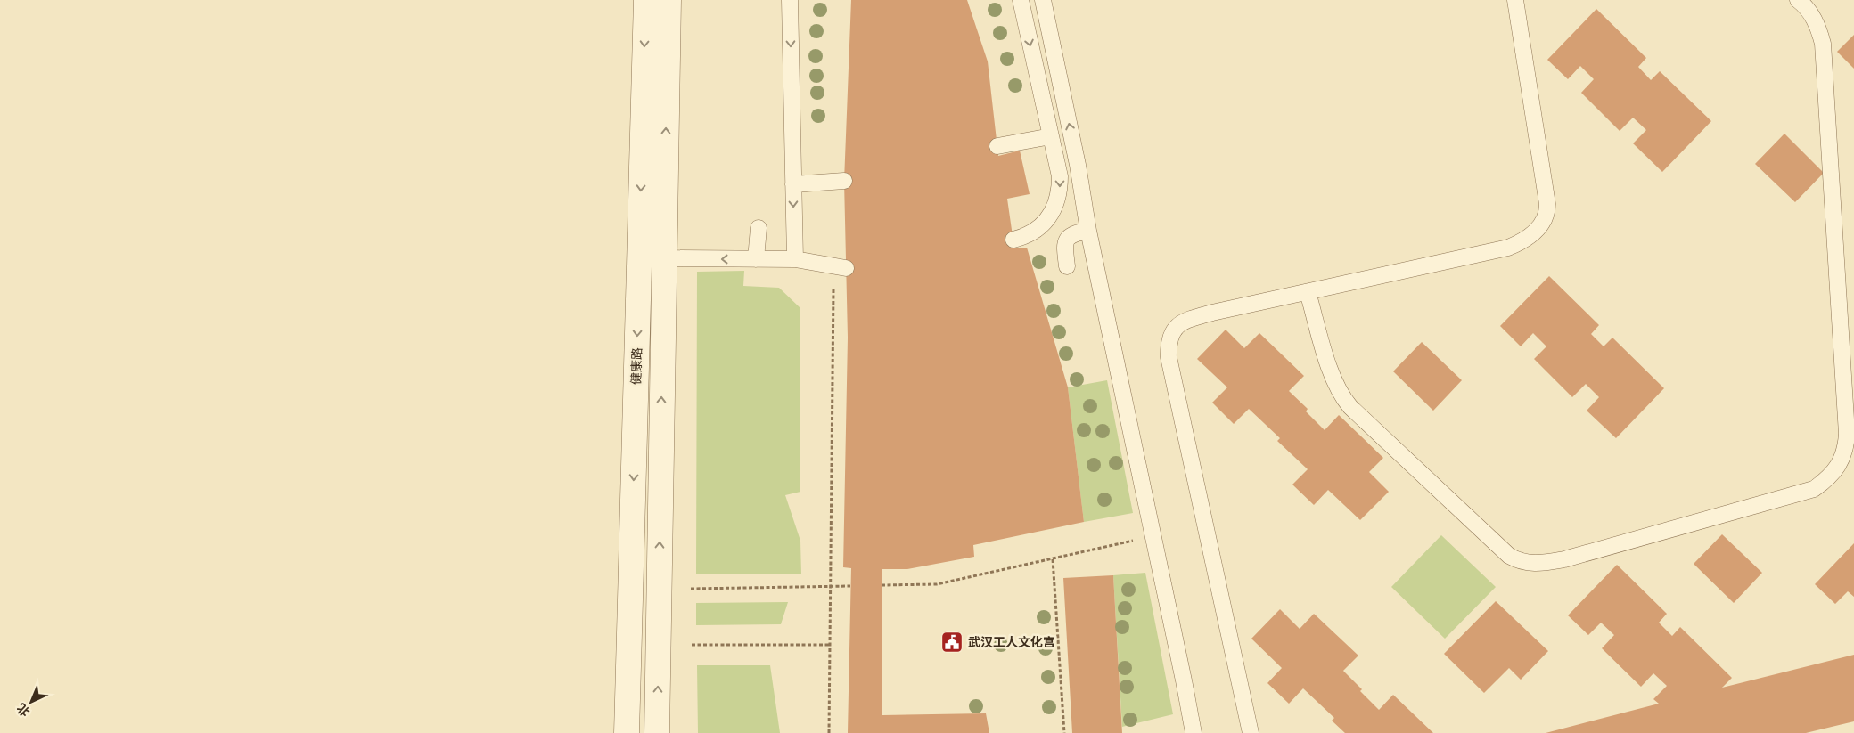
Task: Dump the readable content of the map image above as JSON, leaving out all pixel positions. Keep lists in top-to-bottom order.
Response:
{
  "streets": {
    "street": ["健康路"]
  },
  "places": {
    "public building": ["武汉工人文化宫"]
  },
  "north": "bottom left"
}
